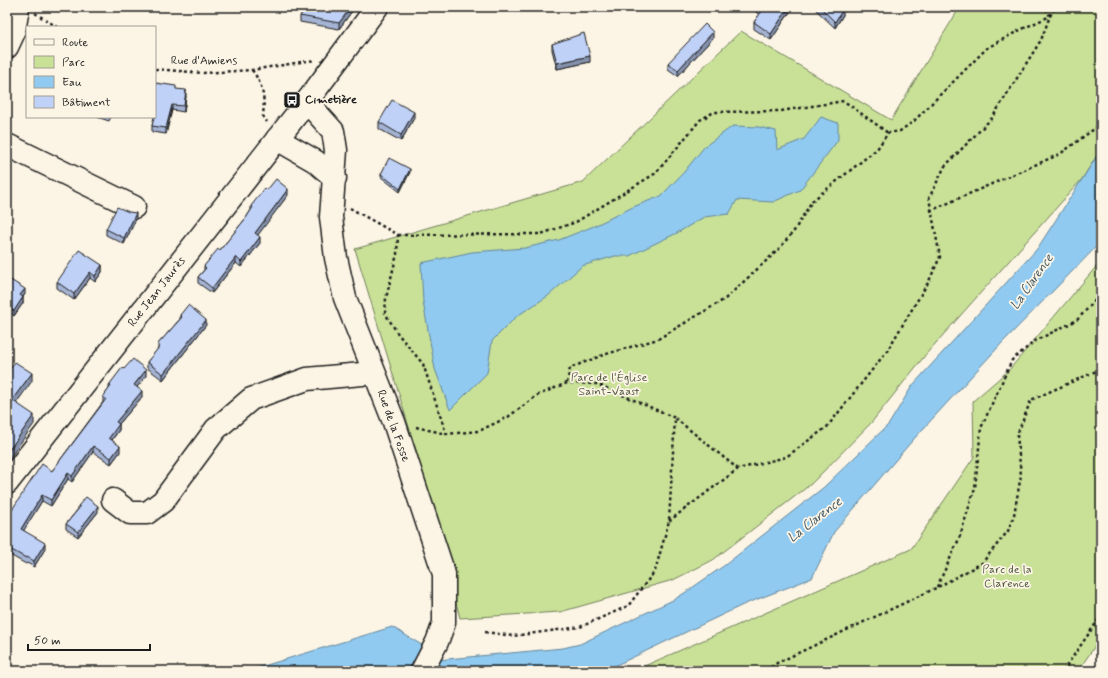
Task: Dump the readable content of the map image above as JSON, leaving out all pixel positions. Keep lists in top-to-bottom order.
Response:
{
  "streets": {
    "street": ["Rue Jean Jaurès", "Rue de la Fosse"],
    "path": ["Rue d'Amiens"]
  },
  "crossings": [
    ["Rue d'Amiens", "Rue Jean Jaurès"],
    ["Rue Jean Jaurès", "Rue de la Fosse"]
  ],
  "water": ["La Clarence"],
  "parks": ["Parc de l'Église Saint-Vaast", "Parc de la Clarence"],
  "places": {
    "bus stop": ["Cimetière"]
  },
  "legend": [
    "Route",
    "Parc",
    "Eau",
    "Bâtiment"
  ],
  "scale_bar": "50 m"
}
